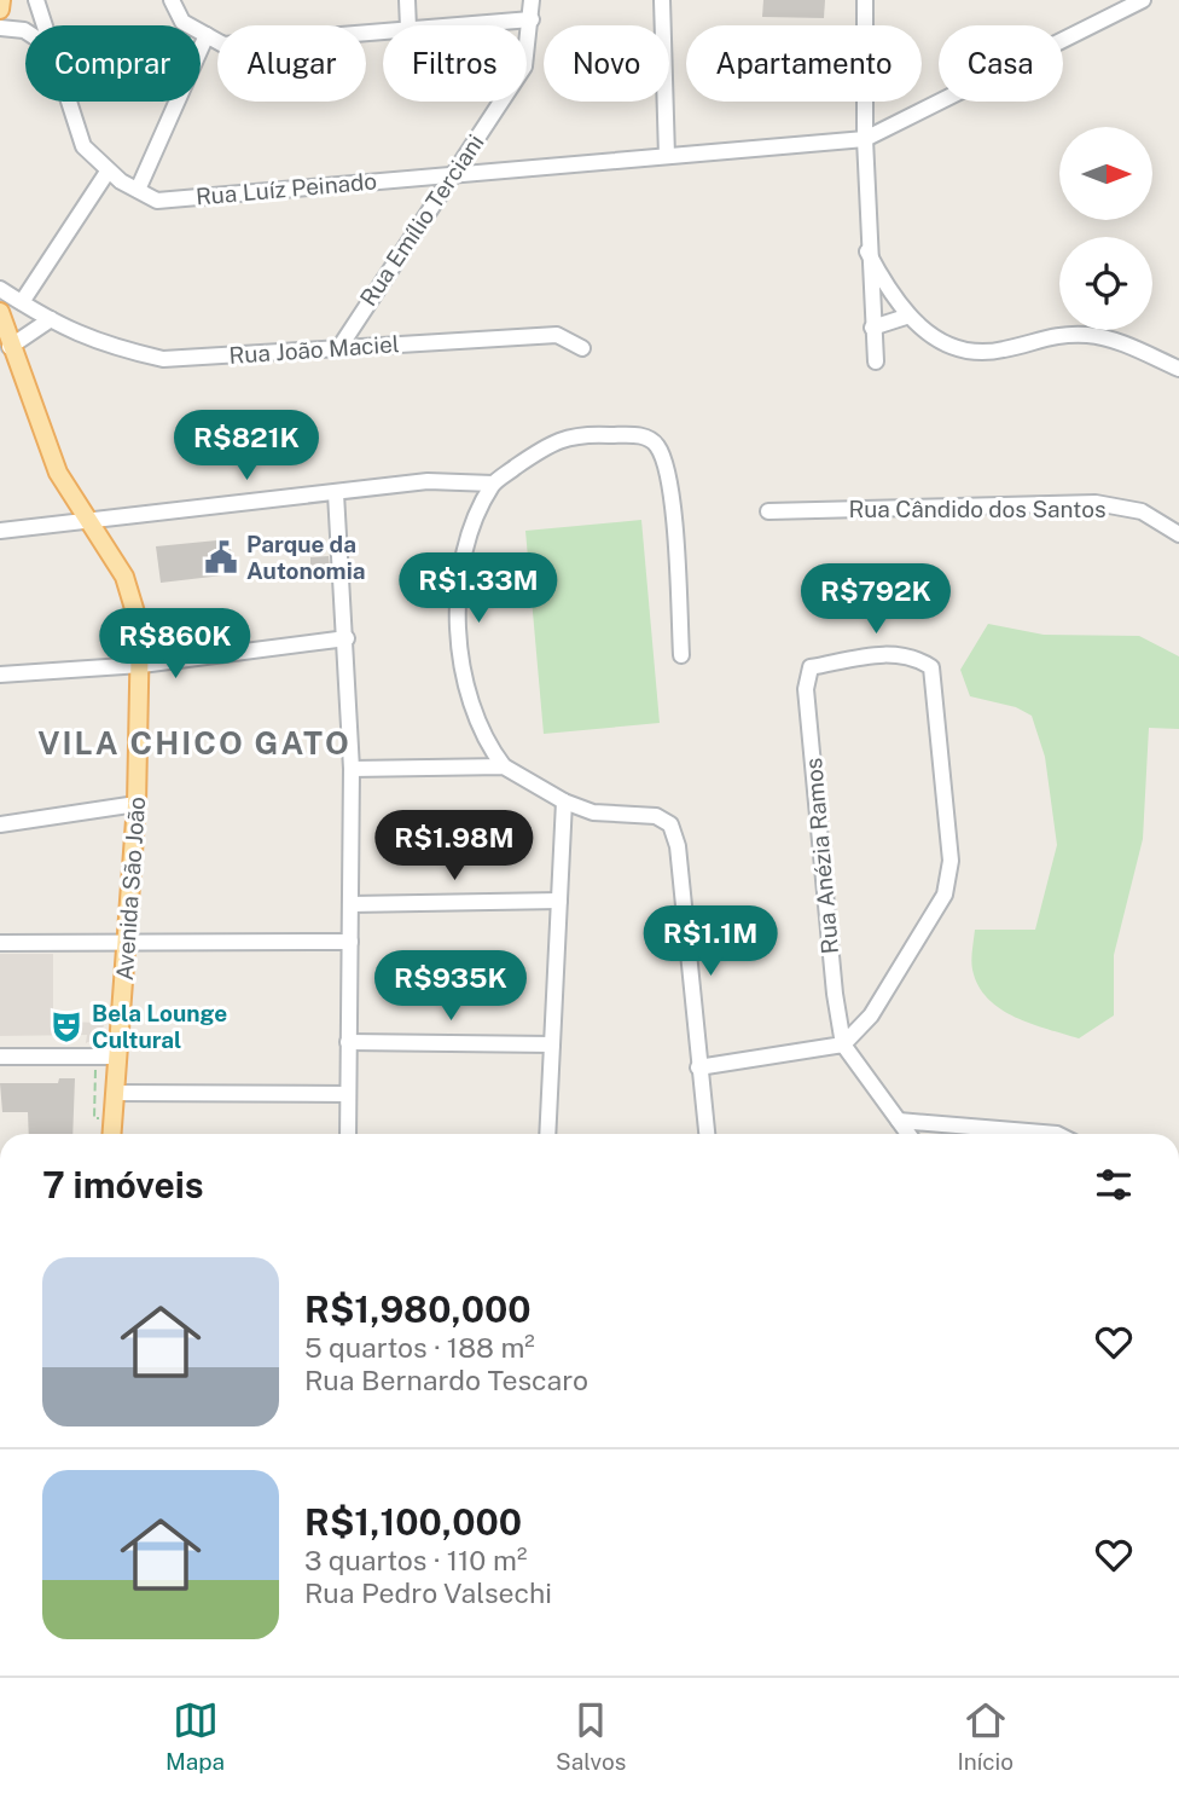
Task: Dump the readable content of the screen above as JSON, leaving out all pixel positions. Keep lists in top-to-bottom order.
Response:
{
  "streets": {
    "main road": ["Avenida São João"],
    "street": [
      "Rua Luíz Peinado",
      "Rua Emílio Terciani",
      "Rua João Maciel",
      "Rua Cândido dos Santos",
      "Rua Anézia Ramos"
    ]
  },
  "crossings": [
    ["Rua Luíz Peinado", "Rua Emílio Terciani"],
    ["Rua Emílio Terciani", "Rua João Maciel"]
  ],
  "districts": ["VILA CHICO GATO"],
  "places": {
    "public building": ["Parque da Autonomia"],
    "theatre": ["Bela Lounge Cultural"]
  },
  "north": "right",
  "page": {
    "chip": [
      "Comprar",
      "Alugar",
      "Filtros",
      "Novo",
      "Apartamento",
      "Casa"
    ],
    "price": [
      "R$821K",
      "R$1.33M",
      "R$792K",
      "R$860K",
      "R$1.98M",
      "R$1.1M",
      "R$935K"
    ],
    "heading": "7 imóveis",
    "list": [
      {
        "name": "R$1,980,000",
        "note": "5 quartos · 188 m² · Rua Bernardo Tescaro"
      },
      {
        "name": "R$1,100,000",
        "note": "3 quartos · 110 m² · Rua Pedro Valsechi"
      }
    ],
    "tabs": ["Mapa", "Salvos", "Início"]
  }
}
